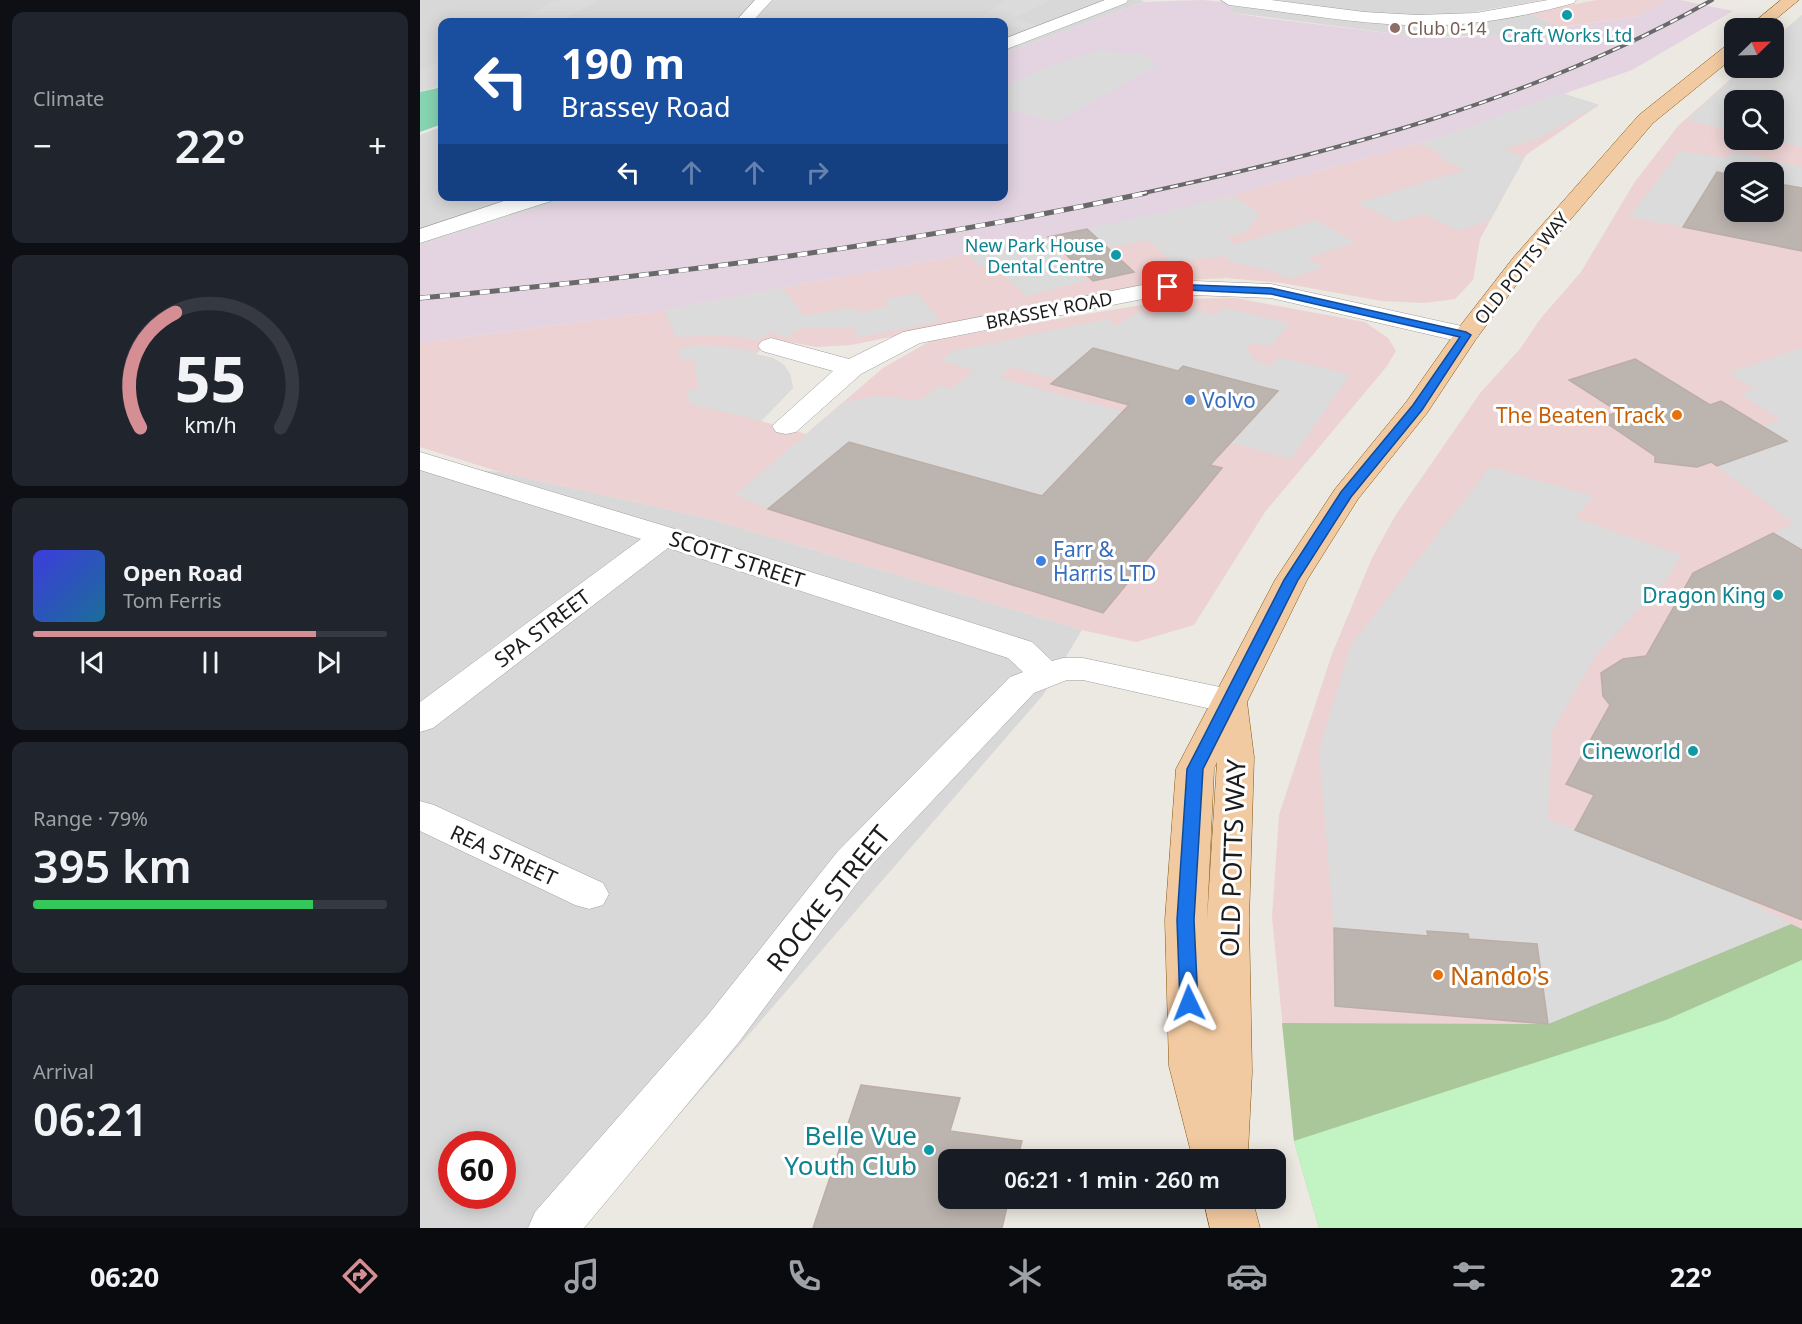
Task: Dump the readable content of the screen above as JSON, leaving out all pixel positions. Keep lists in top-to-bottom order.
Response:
{
  "streets": {
    "main road": ["OLD POTTS WAY"],
    "street": [
      "BRASSEY ROAD",
      "SCOTT STREET",
      "SPA STREET",
      "REA STREET",
      "ROCKE STREET"
    ]
  },
  "crossings": [
    ["OLD POTTS WAY", "BRASSEY ROAD"],
    ["OLD POTTS WAY", "ROCKE STREET"],
    ["SCOTT STREET", "SPA STREET"],
    ["SCOTT STREET", "ROCKE STREET"]
  ],
  "places": [
    "Craft Works Ltd",
    "Club 0-14",
    "New Park House Dental Centre",
    "Volvo",
    "The Beaten Track",
    "Farr & Harris LTD",
    "Dragon King",
    "Cineworld",
    "Nando's",
    "Belle Vue Youth Club"
  ],
  "north": "top right",
  "page": {
    "tile": [
      "Climate",
      ["Range · 79%", "395 km"],
      ["Arrival", "06:21"]
    ],
    "turn": ["190 m", "Brassey Road"],
    "heat": ["−", "22°", "+"],
    "song": ["Open Road", "Tom Ferris"],
    "limit": "60",
    "trip": "06:21 · 1 min · 260 m",
    "tabs": ["06:20", "22°"],
    "gauge": ["55", "km/h"]
  }
}
